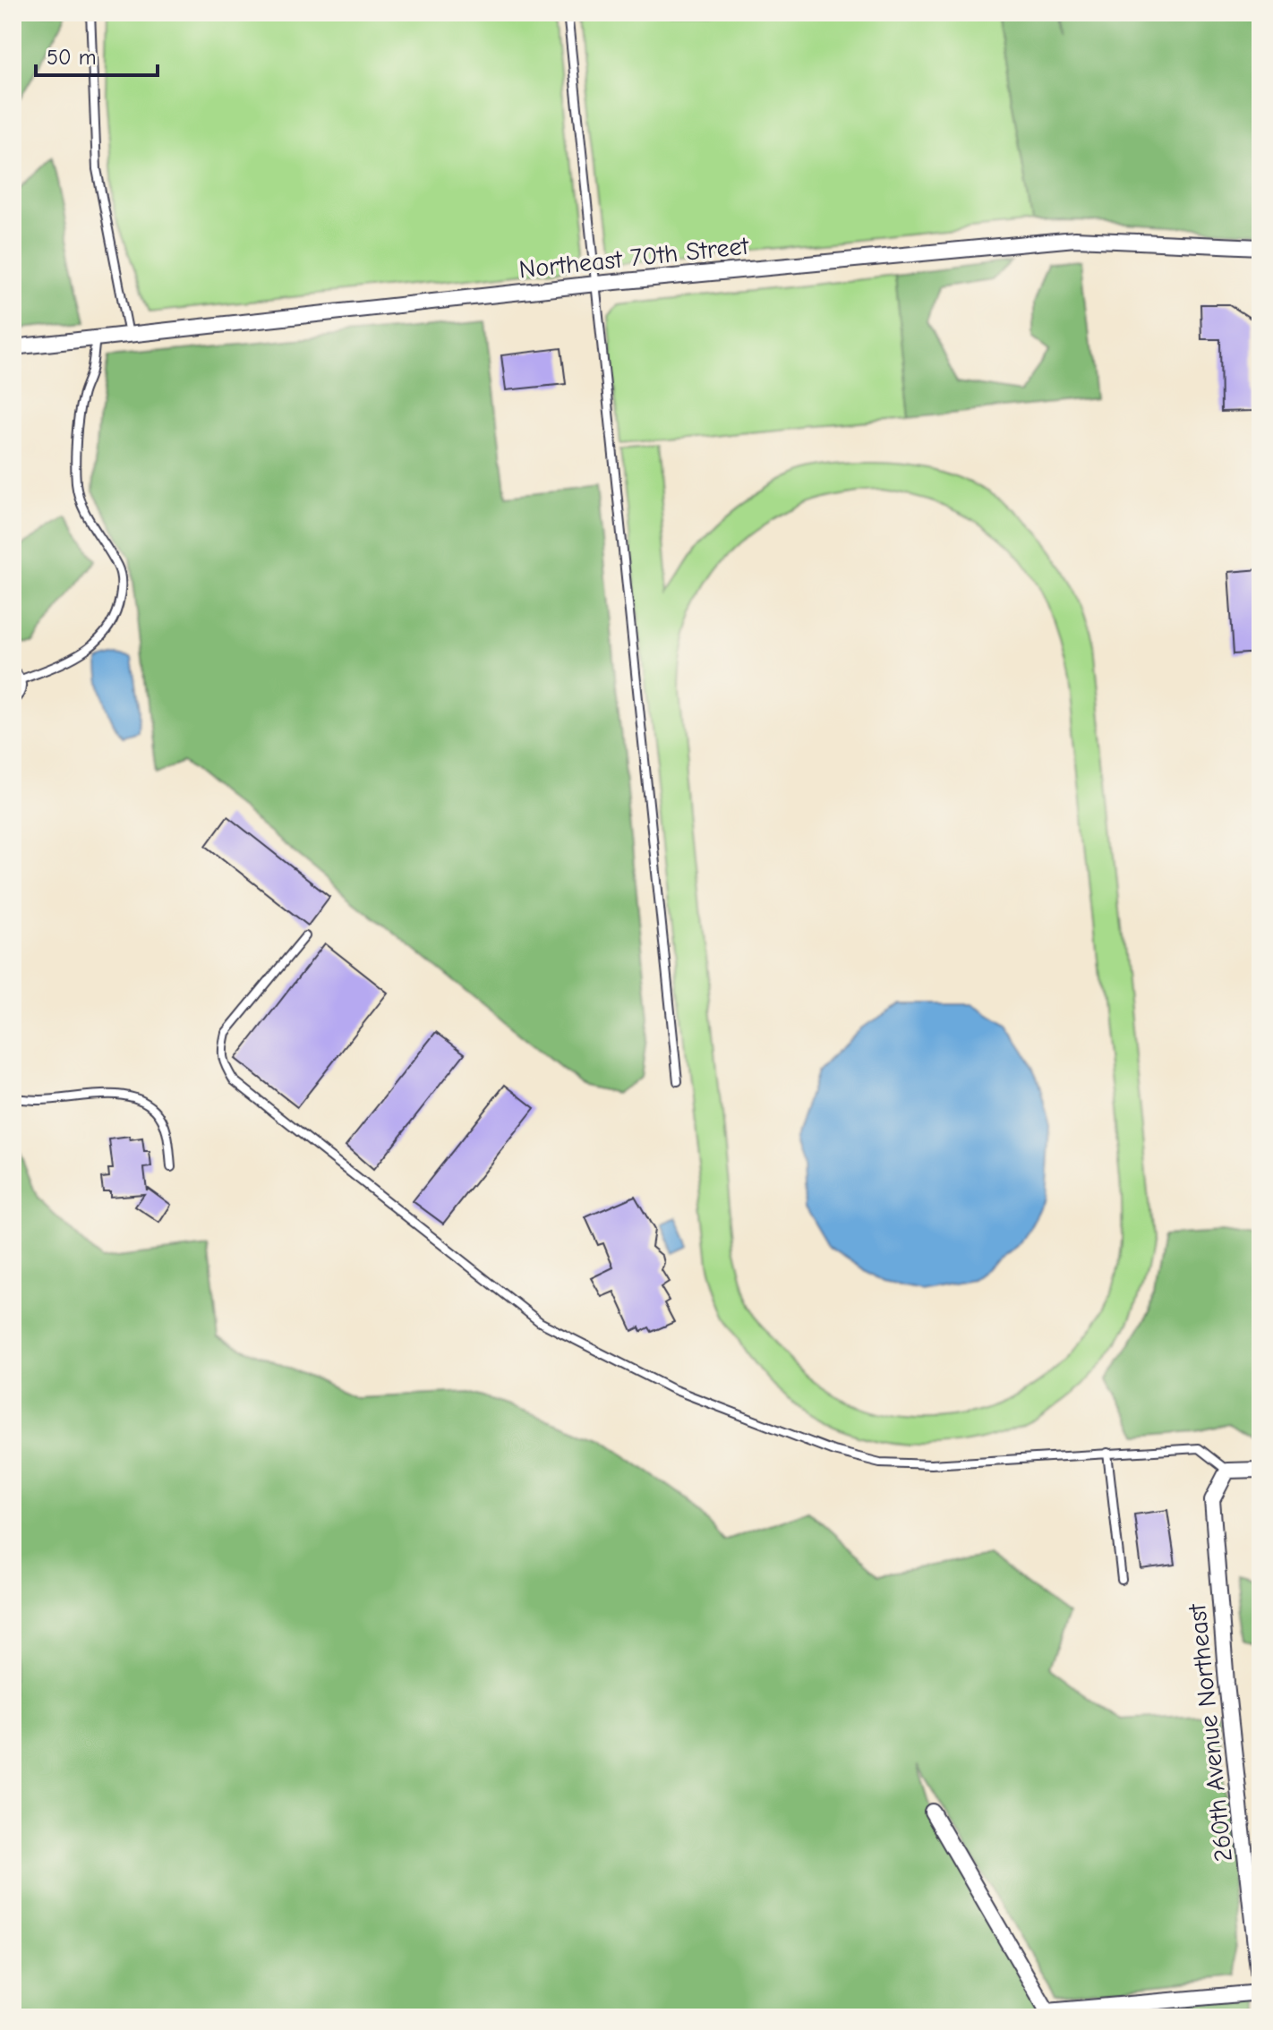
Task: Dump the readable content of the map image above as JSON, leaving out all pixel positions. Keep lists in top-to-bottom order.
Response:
{
  "streets": {
    "street": ["Northeast 70th Street", "260th Avenue Northeast"]
  },
  "scale_bar": "50 m"
}
